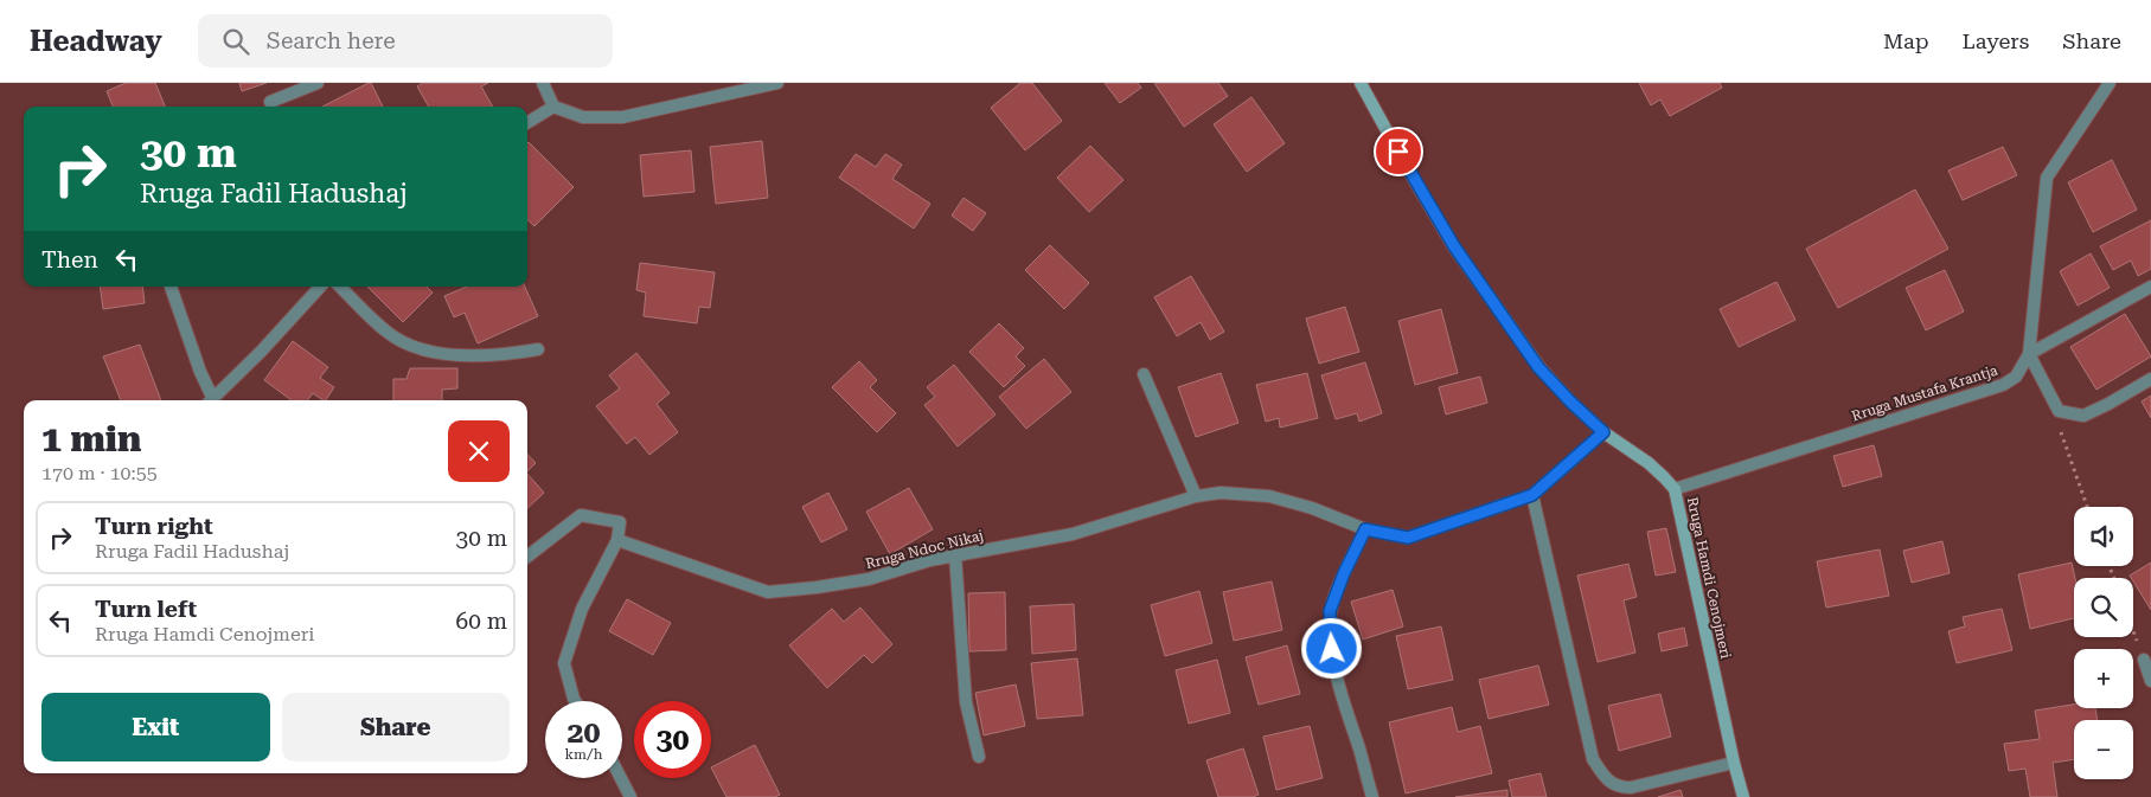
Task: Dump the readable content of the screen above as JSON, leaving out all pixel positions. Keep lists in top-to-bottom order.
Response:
{
  "streets": {
    "street": ["Rruga Mustafa Krantja", "Rruga Ndoc Nikaj", "Rruga Hamdi Cenojmeri"]
  },
  "crossings": [
    ["Rruga Mustafa Krantja", "Rruga Hamdi Cenojmeri"]
  ],
  "page": {
    "header": "Headway",
    "search": "Search here",
    "nav": ["Map", "Layers", "Share"],
    "turn": ["30 m", "Rruga Fadil Hadushaj"],
    "then": "Then",
    "heading": ["1 min", "170 m · 10:55"],
    "list": [
      {
        "name": "Turn right",
        "note": "Rruga Fadil Hadushaj",
        "value": "30 m"
      },
      {
        "name": "Turn left",
        "note": "Rruga Hamdi Cenojmeri",
        "value": "60 m"
      }
    ],
    "map_buttons": ["+", "−"],
    "buttons": ["Exit", "Share"],
    "speed": "20 km/h",
    "limit": "30"
  }
}
